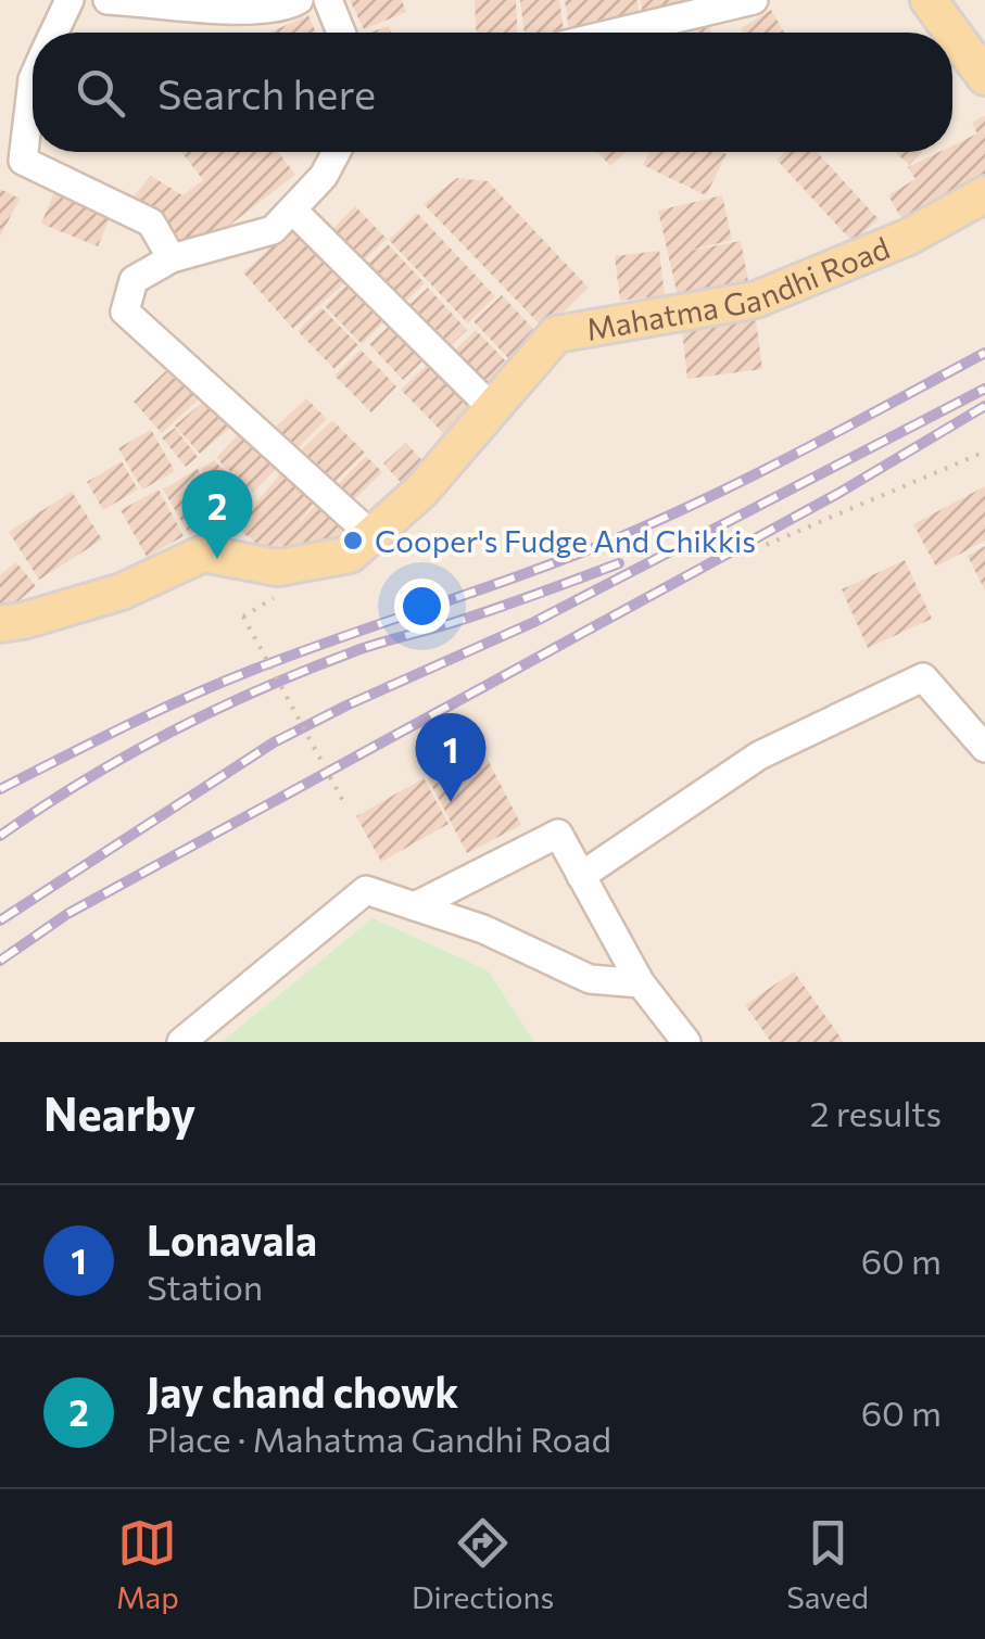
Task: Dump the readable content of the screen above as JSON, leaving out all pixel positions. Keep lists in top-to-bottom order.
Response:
{
  "streets": {
    "main road": ["Mahatma Gandhi Road"]
  },
  "places": ["Cooper's Fudge And Chikkis"],
  "page": {
    "search": "Search here",
    "pins": ["2", "1"],
    "heading": ["Nearby", "2 results"],
    "list": [
      {
        "mark": "1",
        "name": "Lonavala",
        "note": "Station",
        "value": "60 m"
      },
      {
        "mark": "2",
        "name": "Jay chand chowk",
        "note": "Place · Mahatma Gandhi Road",
        "value": "60 m"
      }
    ],
    "nav": ["Map", "Directions", "Saved"]
  }
}
